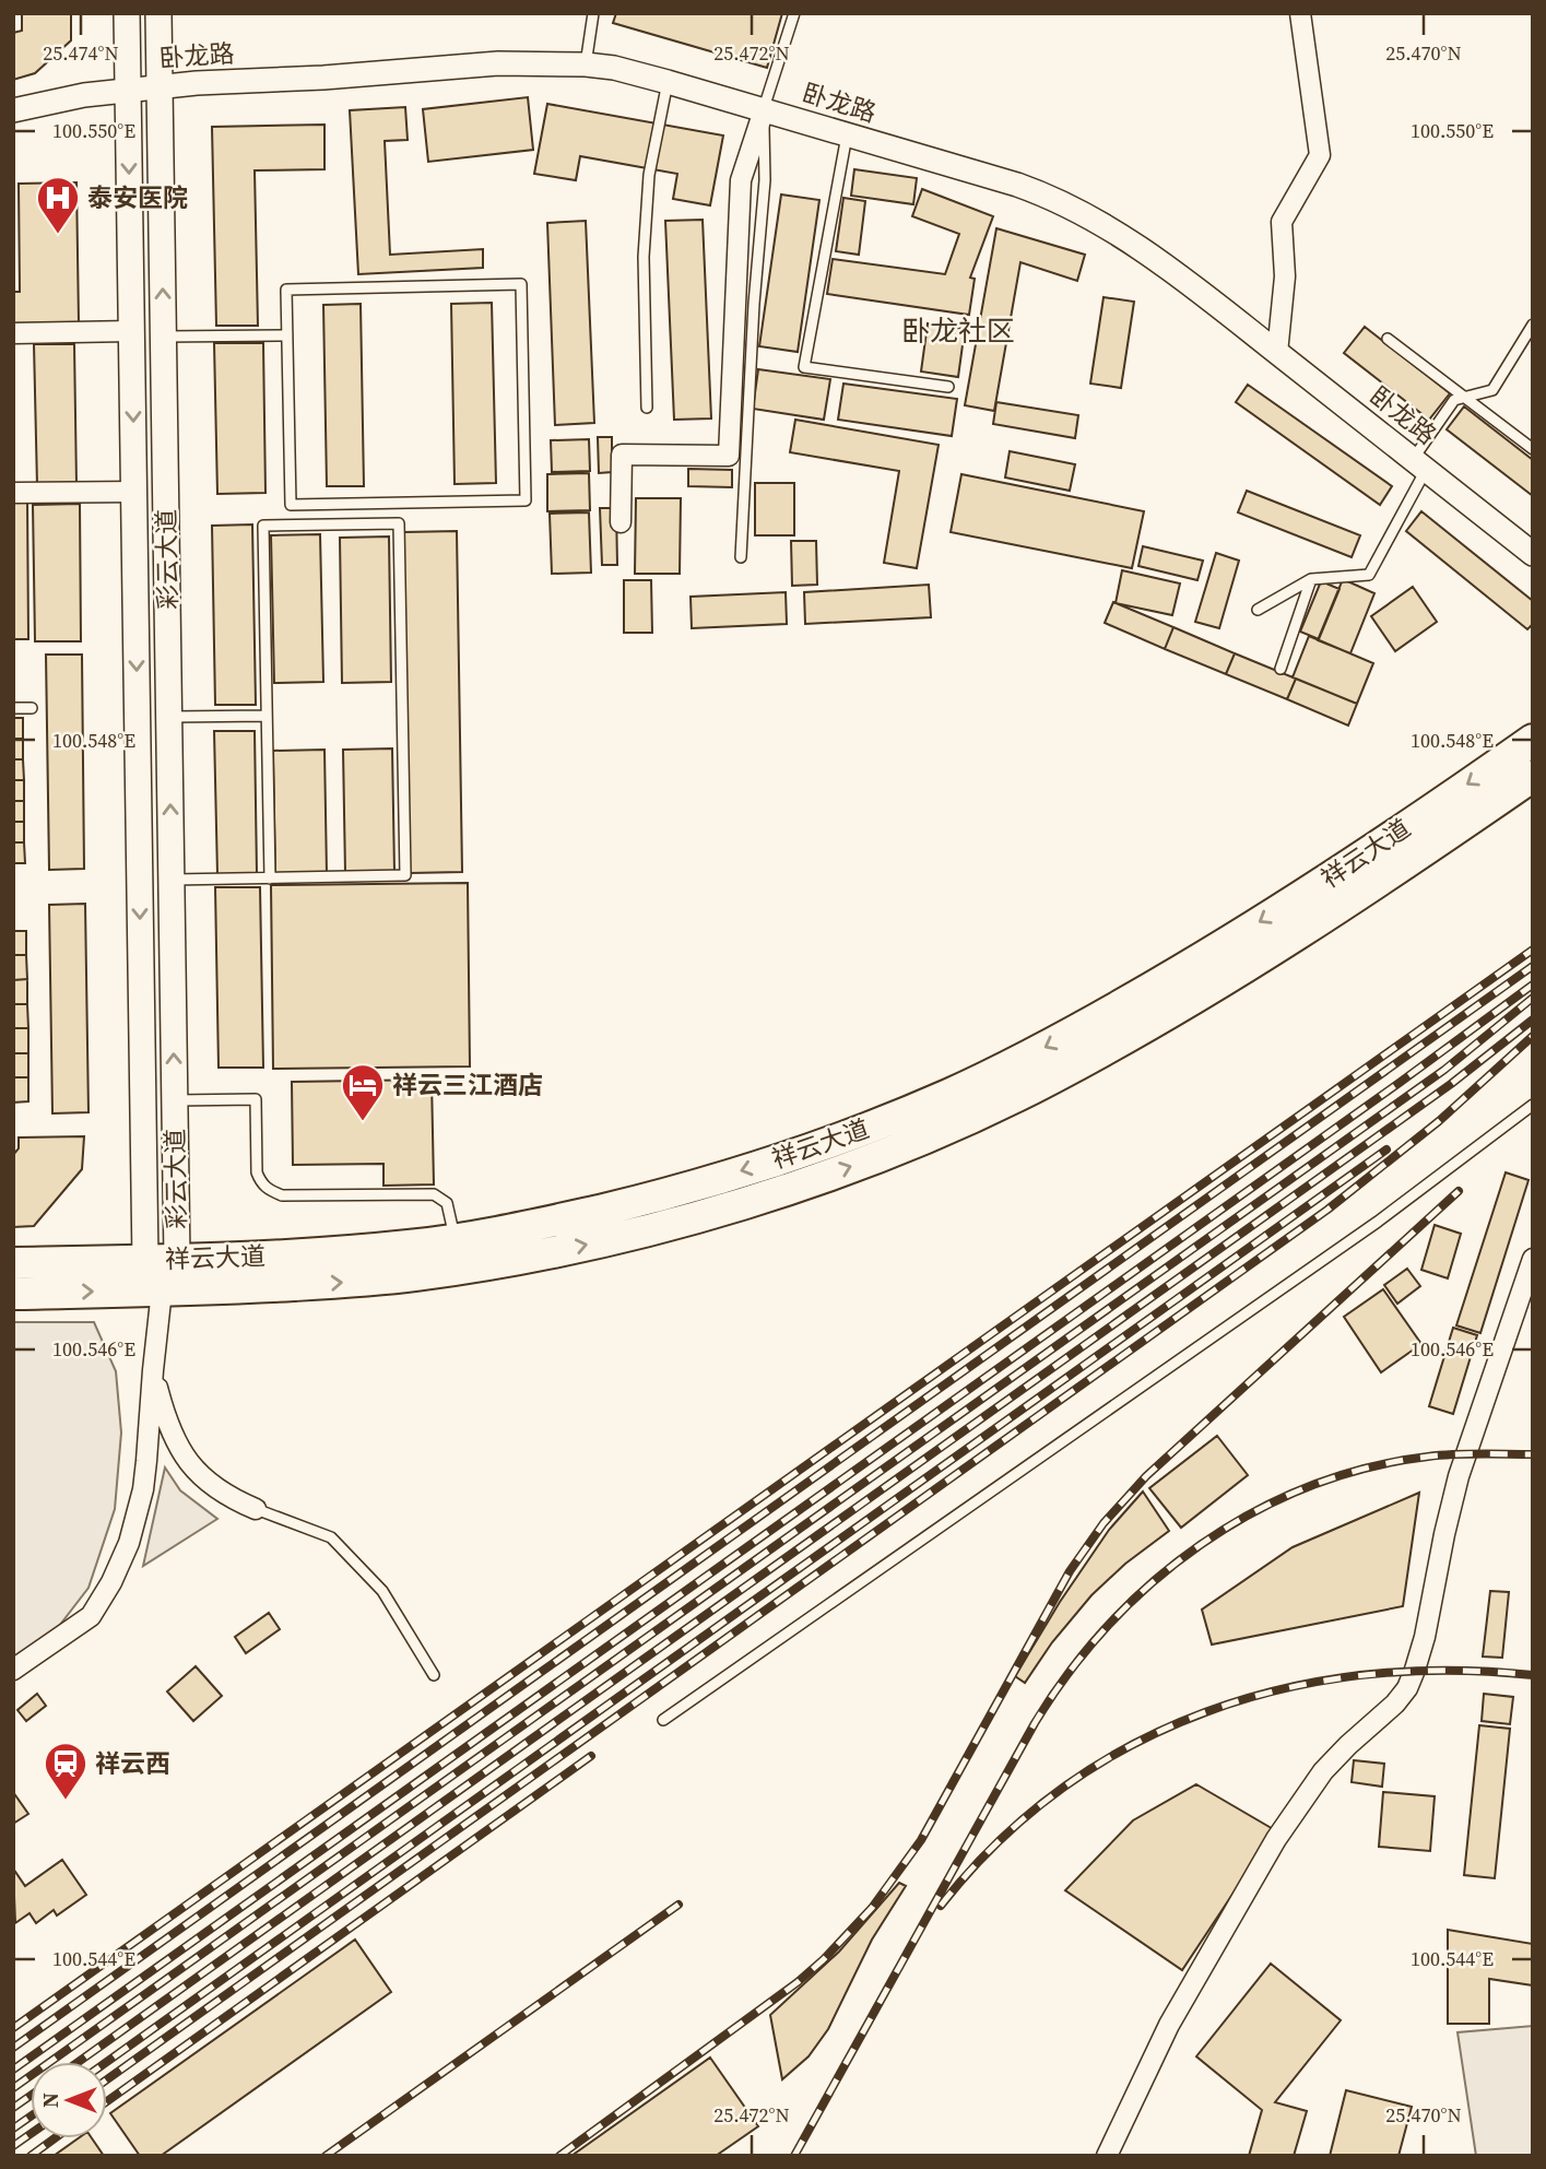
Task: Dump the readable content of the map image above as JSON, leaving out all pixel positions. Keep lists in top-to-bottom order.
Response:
{
  "streets": {
    "highway": ["祥云大道"],
    "main road": ["彩云大道"],
    "street": ["卧龙路"]
  },
  "crossings": [
    ["卧龙路", "彩云大道"],
    ["彩云大道", "祥云大道"]
  ],
  "districts": ["卧龙社区"],
  "places": {
    "hospital": ["泰安医院"],
    "hotel": ["祥云三江酒店"],
    "station": ["祥云西"]
  },
  "north": "left",
  "coordinates": [
    "25.474°N",
    "25.472°N",
    "25.470°N",
    "100.550°E",
    "100.548°E",
    "100.546°E",
    "100.544°E"
  ]
}
